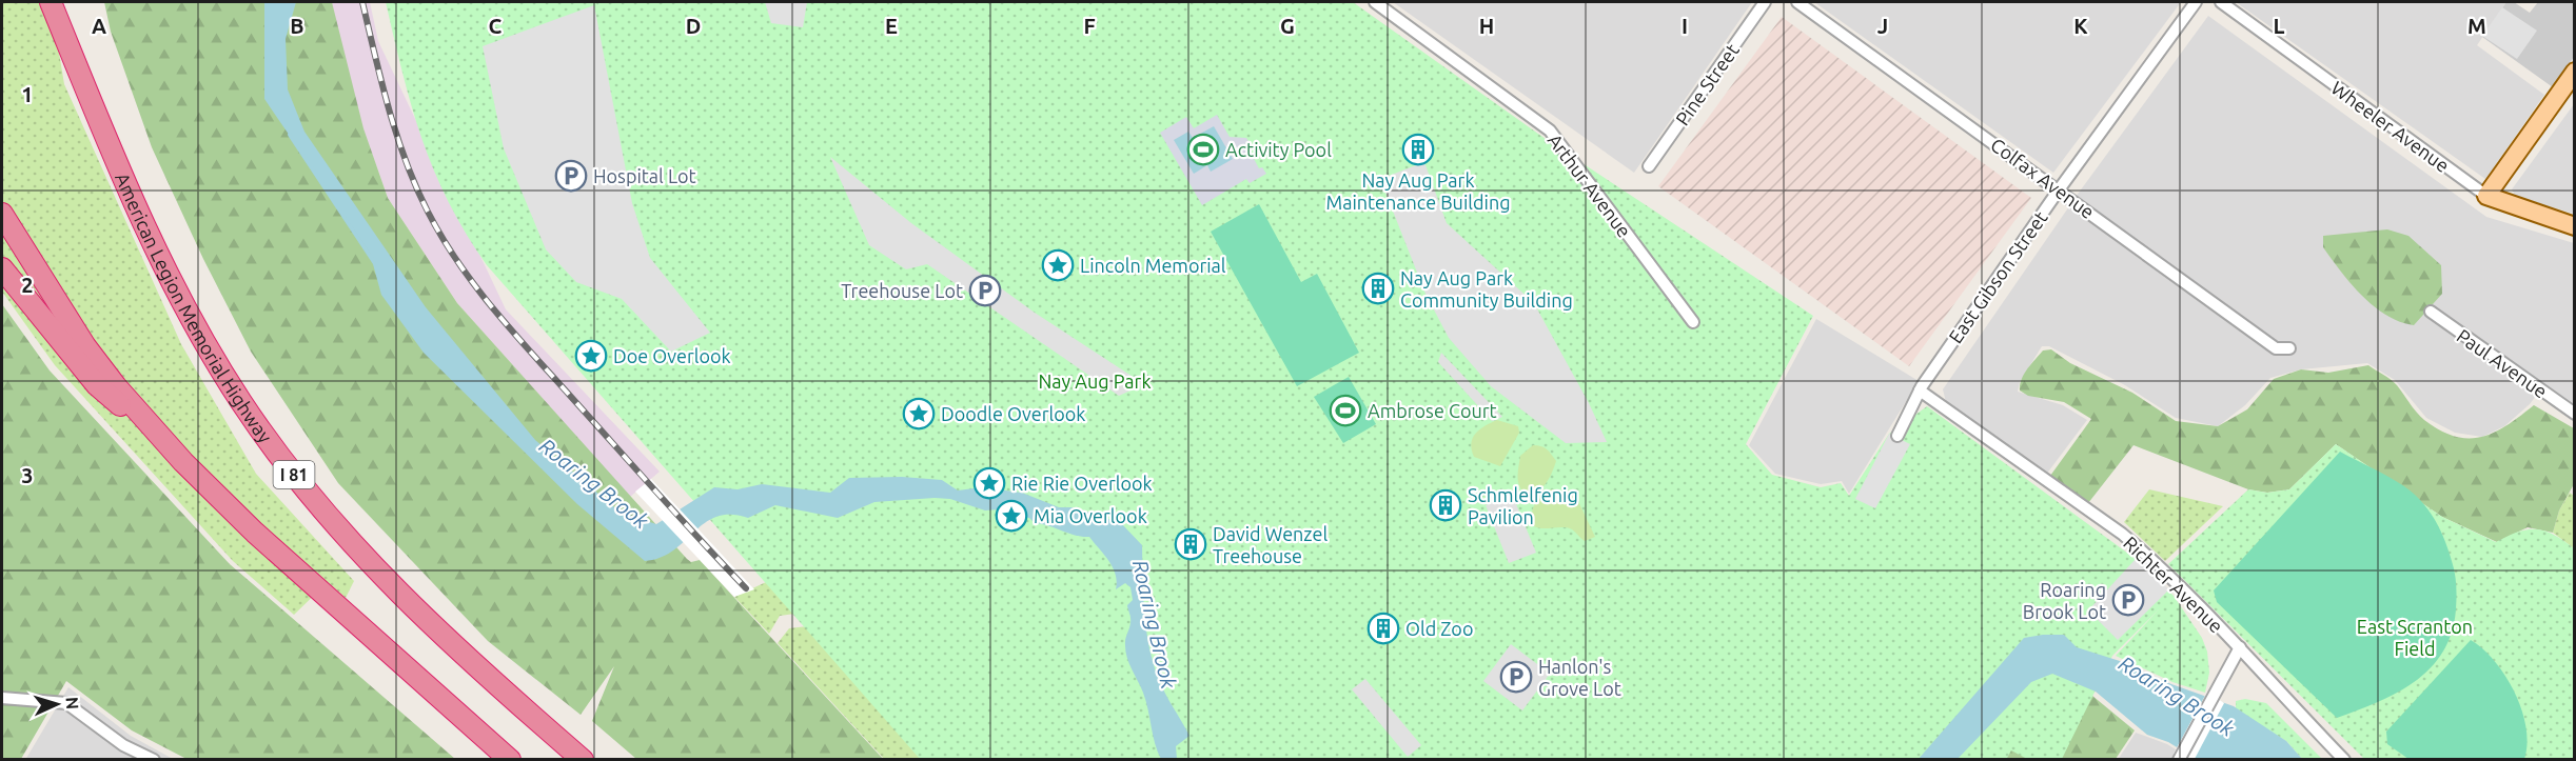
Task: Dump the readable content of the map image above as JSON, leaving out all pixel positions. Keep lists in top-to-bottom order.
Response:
{
  "streets": {
    "highway": ["American Legion Memorial Highway", "I 81"],
    "main road": ["Wheeler Avenue"],
    "street": [
      "Pine Street",
      "Colfax Avenue",
      "Arthur Avenue",
      "East Gibson Street",
      "Paul Avenue",
      "Richter Avenue"
    ]
  },
  "crossings": [
    ["Colfax Avenue", "East Gibson Street"],
    ["East Gibson Street", "Richter Avenue"]
  ],
  "water": ["Roaring Brook"],
  "parks": ["Nay Aug Park", "East Scranton Field"],
  "places": {
    "sports": ["Activity Pool", "Ambrose Court"],
    "building": [
      "Nay Aug Park Maintenance Building",
      "Nay Aug Park Community Building",
      "Schmlelfenig Pavilion",
      "David Wenzel Treehouse",
      "Old Zoo"
    ],
    "parking": [
      "Hospital Lot",
      "Treehouse Lot",
      "Roaring Brook Lot",
      "Hanlon's Grove Lot"
    ],
    "place": [
      "Lincoln Memorial",
      "Doe Overlook",
      "Doodle Overlook",
      "Rie Rie Overlook",
      "Mia Overlook"
    ]
  },
  "north": "right",
  "grid": {
    "columns": [
      "A",
      "B",
      "C",
      "D",
      "E",
      "F",
      "G",
      "H",
      "I",
      "J",
      "K",
      "L",
      "M"
    ],
    "rows": ["1", "2", "3"]
  }
}
